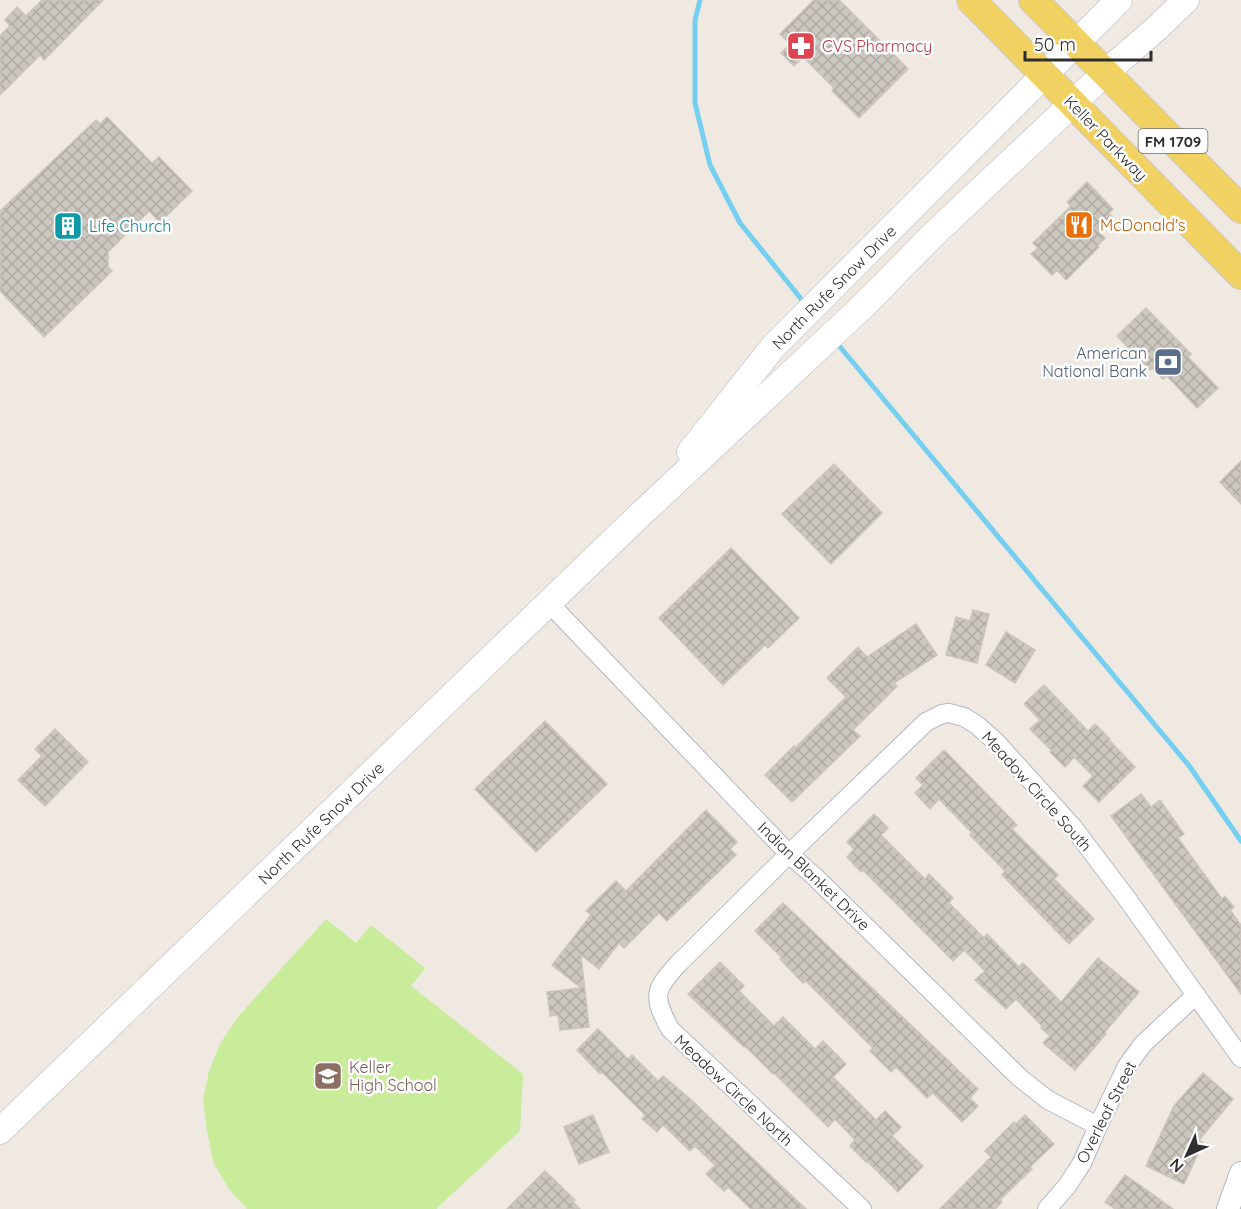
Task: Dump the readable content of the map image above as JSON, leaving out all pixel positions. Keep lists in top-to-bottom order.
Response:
{
  "streets": {
    "main road": ["Keller Parkway", "FM 1709", "North Rufe Snow Drive"],
    "street": [
      "Meadow Circle South",
      "Indian Blanket Drive",
      "Meadow Circle North",
      "Overleaf Street"
    ]
  },
  "crossings": [
    ["Keller Parkway", "North Rufe Snow Drive"],
    ["FM 1709", "North Rufe Snow Drive"],
    ["North Rufe Snow Drive", "Indian Blanket Drive"],
    ["Meadow Circle South", "Indian Blanket Drive"],
    ["Meadow Circle South", "Meadow Circle North"],
    ["Meadow Circle South", "Overleaf Street"],
    ["Indian Blanket Drive", "Meadow Circle North"],
    ["Indian Blanket Drive", "Overleaf Street"]
  ],
  "places": {
    "pharmacy": ["CVS Pharmacy"],
    "restaurant": ["McDonald's"],
    "building": ["Life Church"],
    "bank": ["American National Bank"],
    "school or university": ["Keller High School"]
  },
  "scale_bar": "50 m",
  "north": "bottom left"
}
